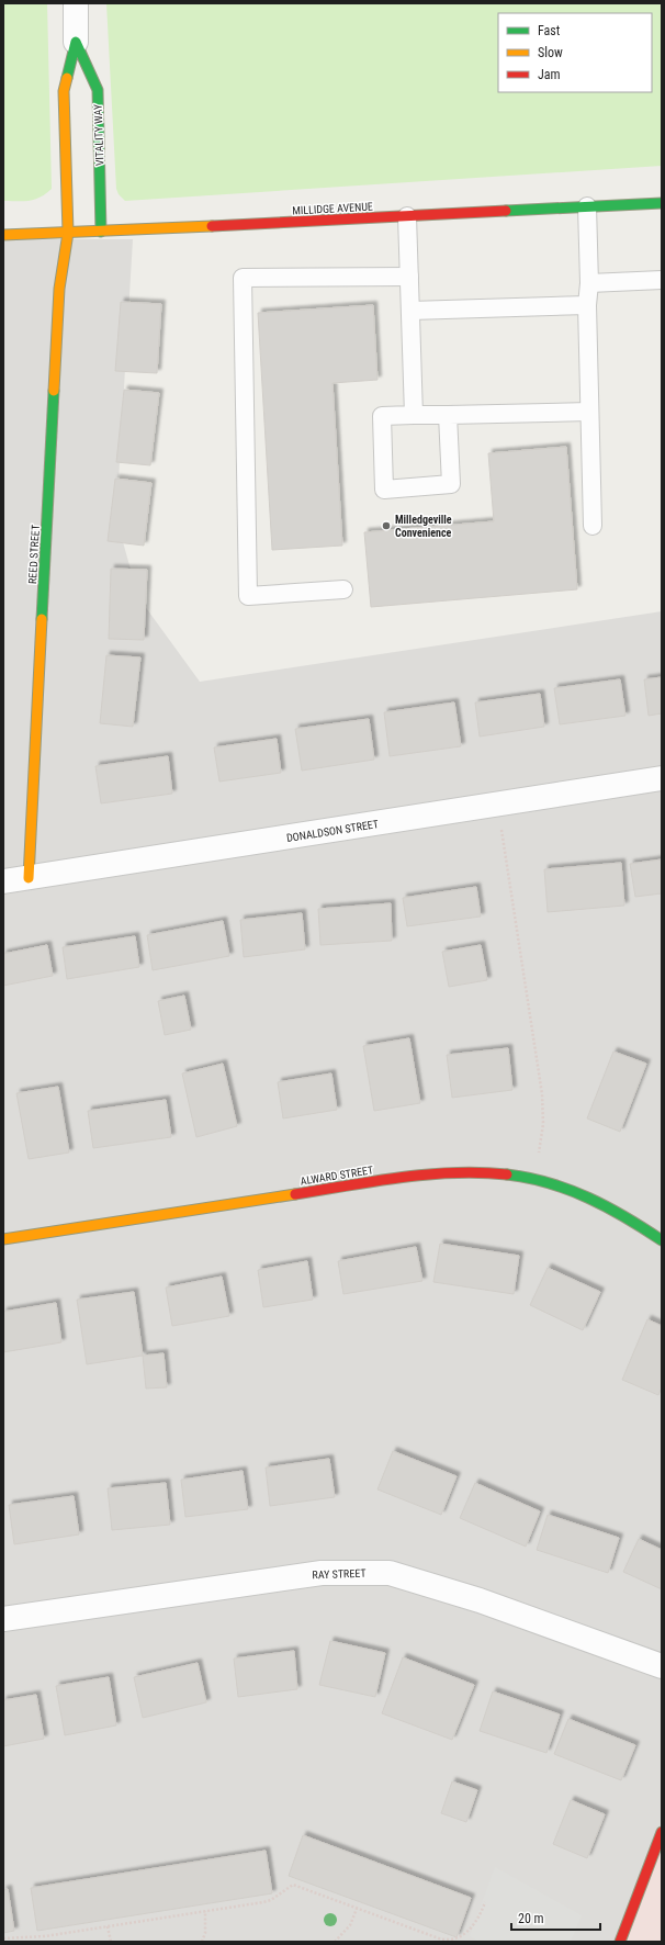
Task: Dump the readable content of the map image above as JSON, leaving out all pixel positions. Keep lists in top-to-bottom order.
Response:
{
  "streets": {
    "street": [
      "VITALITY WAY",
      "MILLIDGE AVENUE",
      "REED STREET",
      "DONALDSON STREET",
      "ALWARD STREET",
      "RAY STREET"
    ]
  },
  "crossings": [
    ["VITALITY WAY", "MILLIDGE AVENUE"],
    ["VITALITY WAY", "REED STREET"],
    ["MILLIDGE AVENUE", "REED STREET"],
    ["REED STREET", "DONALDSON STREET"]
  ],
  "places": ["Milledgeville Convenience"],
  "legend": ["Fast", "Slow", "Jam"],
  "scale_bar": "20 m"
}
